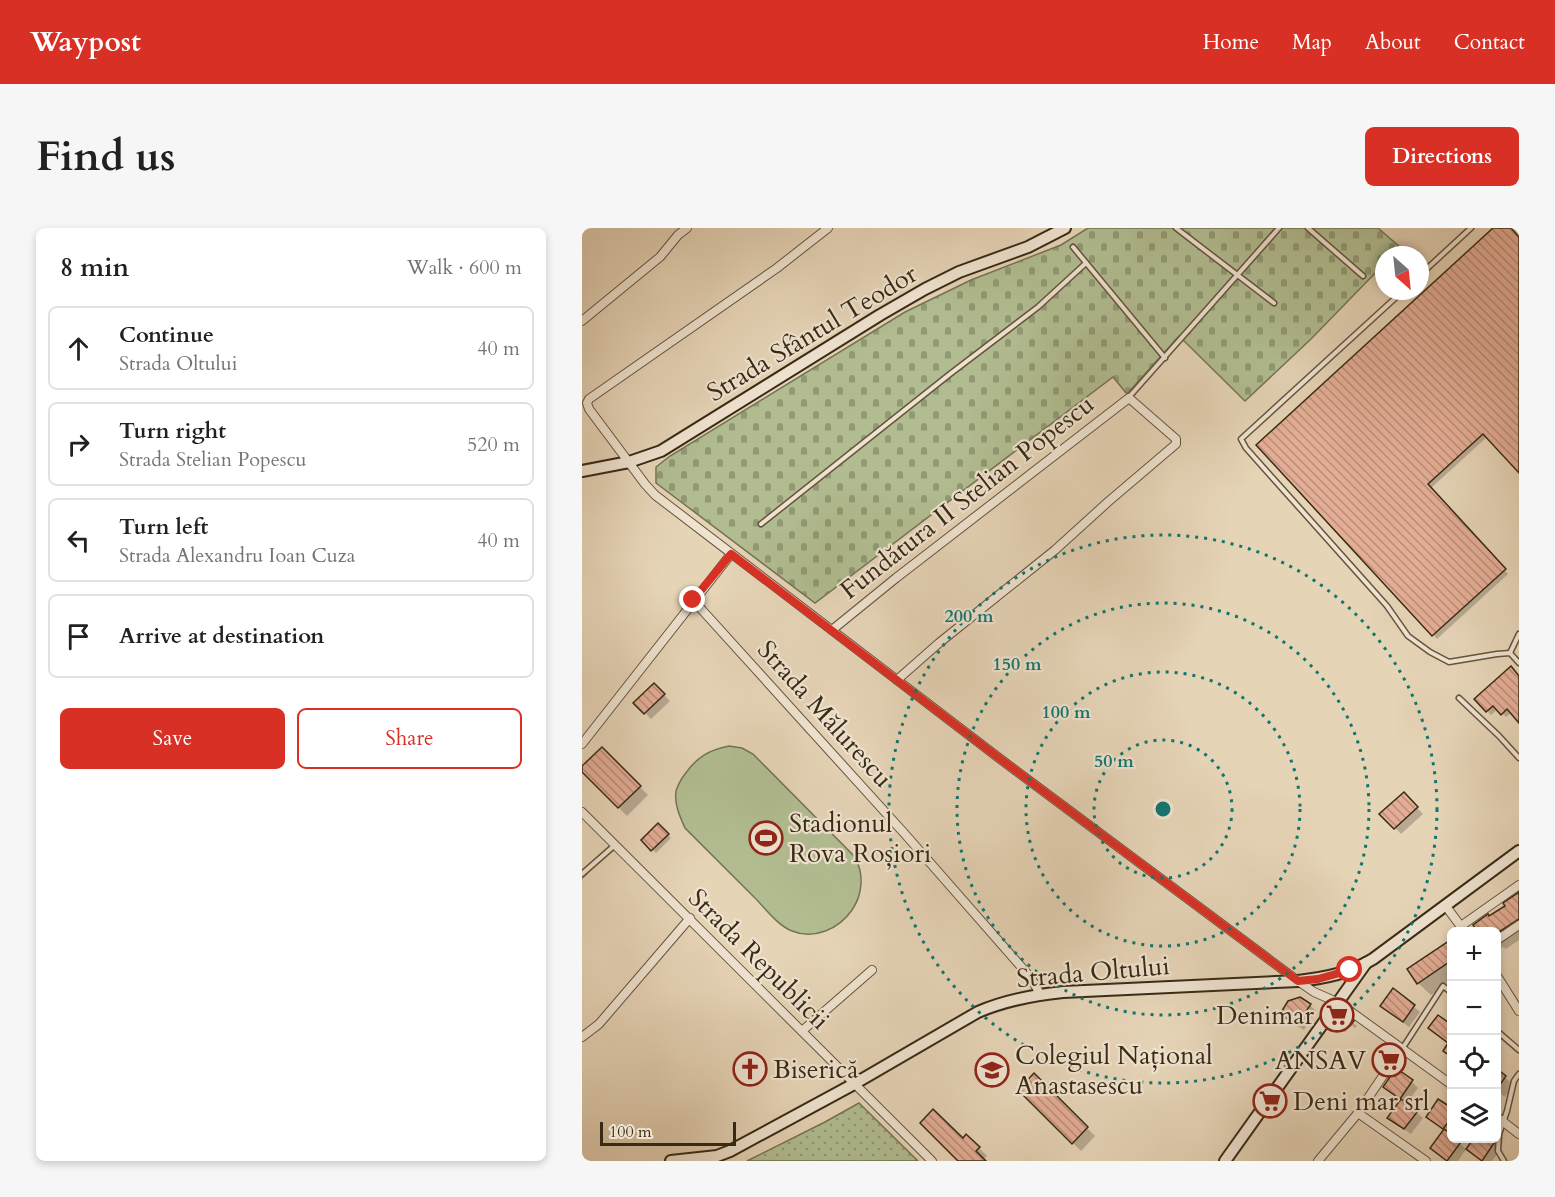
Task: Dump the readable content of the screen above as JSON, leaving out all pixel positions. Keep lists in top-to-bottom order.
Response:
{
  "streets": {
    "main road": ["Strada Sfântul Teodor", "Strada Oltului"],
    "street": ["Fundătura II Stelian Popescu", "Strada Mălurescu", "Strada Republicii"]
  },
  "crossings": [
    ["Strada Mălurescu", "Strada Oltului"],
    ["Strada Republicii", "Strada Oltului"]
  ],
  "places": {
    "sports": ["Stadionul Rova Roșiori"],
    "supermarket": ["Denimar", "ANSAV", "Deni mar srl"],
    "church": ["Biserică"],
    "school or university": ["Colegiul Național Anastasescu"]
  },
  "scale_bar": "100 m",
  "north": "bottom right",
  "page": {
    "header": "Waypost",
    "nav": [
      "Home",
      "Map",
      "About",
      "Contact"
    ],
    "buttons": [
      "Directions",
      ["Save", "Share"]
    ],
    "title": "Find us",
    "heading": ["8 min", "Walk · 600 m"],
    "list": [
      ["Continue", "Strada Oltului", "40 m"],
      ["Turn right", "Strada Stelian Popescu", "520 m"],
      ["Turn left", "Strada Alexandru Ioan Cuza", "40 m"],
      "Arrive at destination"
    ],
    "map_buttons": ["+", "−"],
    "scale": "100 m"
  },
  "rings": [
    "200 m",
    "150 m",
    "100 m",
    "50 m"
  ]
}
